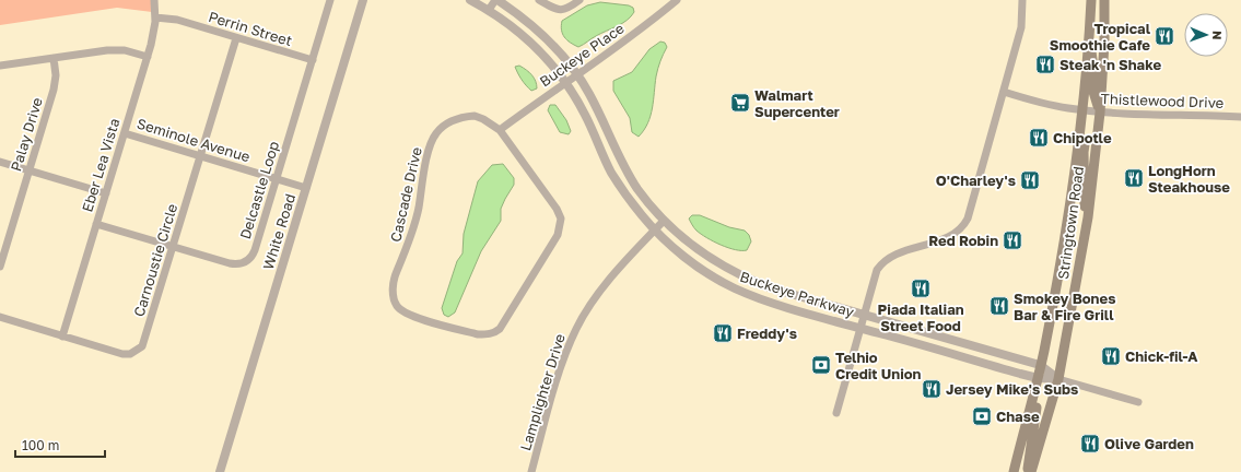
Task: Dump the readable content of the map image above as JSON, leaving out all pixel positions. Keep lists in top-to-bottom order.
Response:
{
  "streets": {
    "main road": ["Stringtown Road"],
    "street": [
      "Perrin Street",
      "Buckeye Place",
      "Thistlewood Drive",
      "Palay Drive",
      "Seminole Avenue",
      "Eber Lea Vista",
      "Delcastle Loop",
      "Cascade Drive",
      "White Road",
      "Carnoustie Circle",
      "Buckeye Parkway",
      "Lamplighter Drive"
    ]
  },
  "crossings": [
    ["Perrin Street", "Eber Lea Vista"],
    ["Perrin Street", "Delcastle Loop"],
    ["Perrin Street", "Carnoustie Circle"],
    ["Buckeye Place", "Cascade Drive"],
    ["Buckeye Place", "Buckeye Parkway"],
    ["Thistlewood Drive", "Stringtown Road"],
    ["Seminole Avenue", "Eber Lea Vista"],
    ["Seminole Avenue", "Delcastle Loop"],
    ["Seminole Avenue", "White Road"],
    ["Seminole Avenue", "Carnoustie Circle"],
    ["Eber Lea Vista", "Delcastle Loop"],
    ["Eber Lea Vista", "Carnoustie Circle"],
    ["Delcastle Loop", "Carnoustie Circle"],
    ["Stringtown Road", "Buckeye Parkway"],
    ["Buckeye Parkway", "Lamplighter Drive"]
  ],
  "places": {
    "restaurant": [
      "Tropical Smoothie Cafe",
      "Steak 'n Shake",
      "Chipotle",
      "LongHorn Steakhouse",
      "O'Charley's",
      "Red Robin",
      "Piada Italian Street Food",
      "Smokey Bones Bar & Fire Grill",
      "Freddy's",
      "Chick-fil-A",
      "Jersey Mike's Subs",
      "Olive Garden"
    ],
    "supermarket": ["Walmart Supercenter"],
    "bank": ["Telhio Credit Union", "Chase"]
  },
  "scale_bar": "100 m",
  "north": "right"
}
